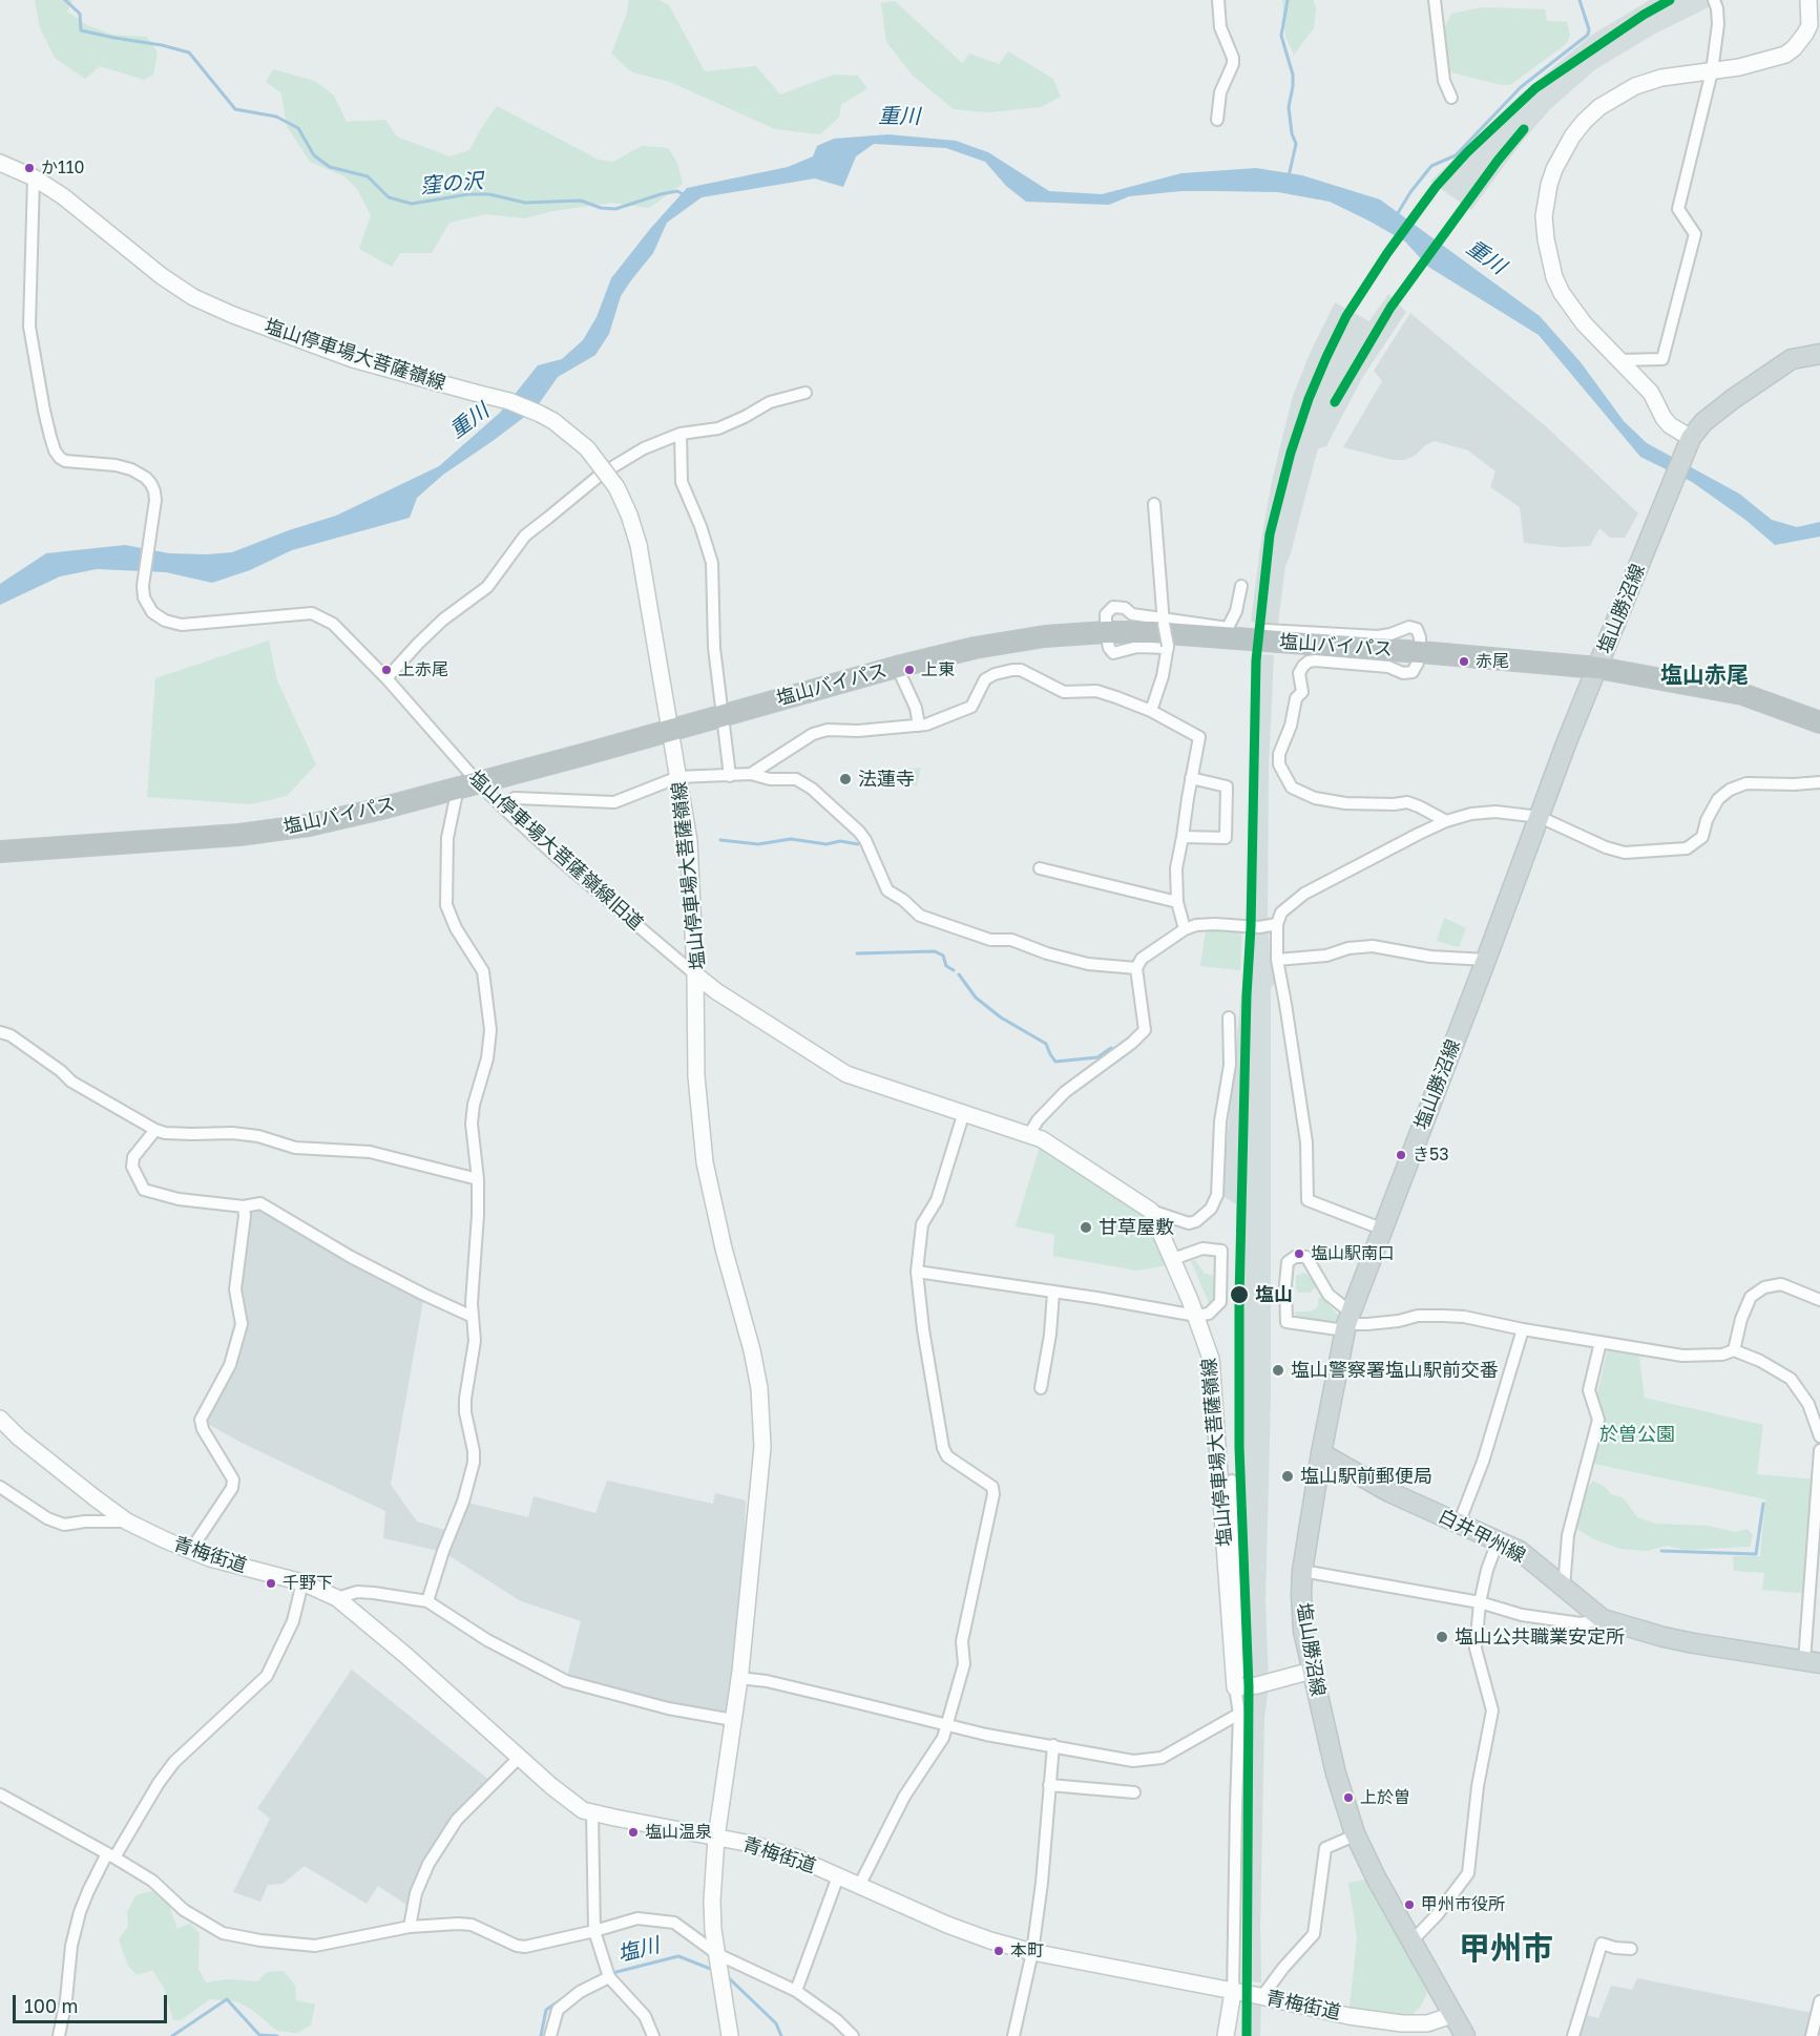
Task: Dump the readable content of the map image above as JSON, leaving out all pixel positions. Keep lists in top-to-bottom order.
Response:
{
  "streets": {
    "highway": ["塩山バイパス"],
    "main road": ["塩山勝沼線", "白井甲州線"],
    "street": ["塩山停車場大菩薩嶺線", "塩山停車場大菩薩嶺線旧道", "青梅街道"]
  },
  "crossings": [
    ["塩山停車場大菩薩嶺線", "塩山バイパス"],
    ["塩山停車場大菩薩嶺線", "塩山停車場大菩薩嶺線旧道"],
    ["塩山勝沼線", "塩山バイパス"],
    ["塩山勝沼線", "白井甲州線"],
    ["塩山勝沼線", "青梅街道"],
    ["塩山バイパス", "塩山停車場大菩薩嶺線旧道"]
  ],
  "districts": ["塩山赤尾", "甲州市"],
  "water": ["重川", "窪の沢", "塩川"],
  "parks": ["於曽公園"],
  "places": [
    "か110",
    "赤尾",
    "上赤尾",
    "上東",
    "法蓮寺",
    "き53",
    "甘草屋敷",
    "塩山駅南口",
    "塩山",
    "塩山警察署塩山駅前交番",
    "塩山駅前郵便局",
    "千野下",
    "塩山公共職業安定所",
    "上於曽",
    "塩山温泉",
    "甲州市役所",
    "本町"
  ],
  "scale_bar": "100 m"
}
